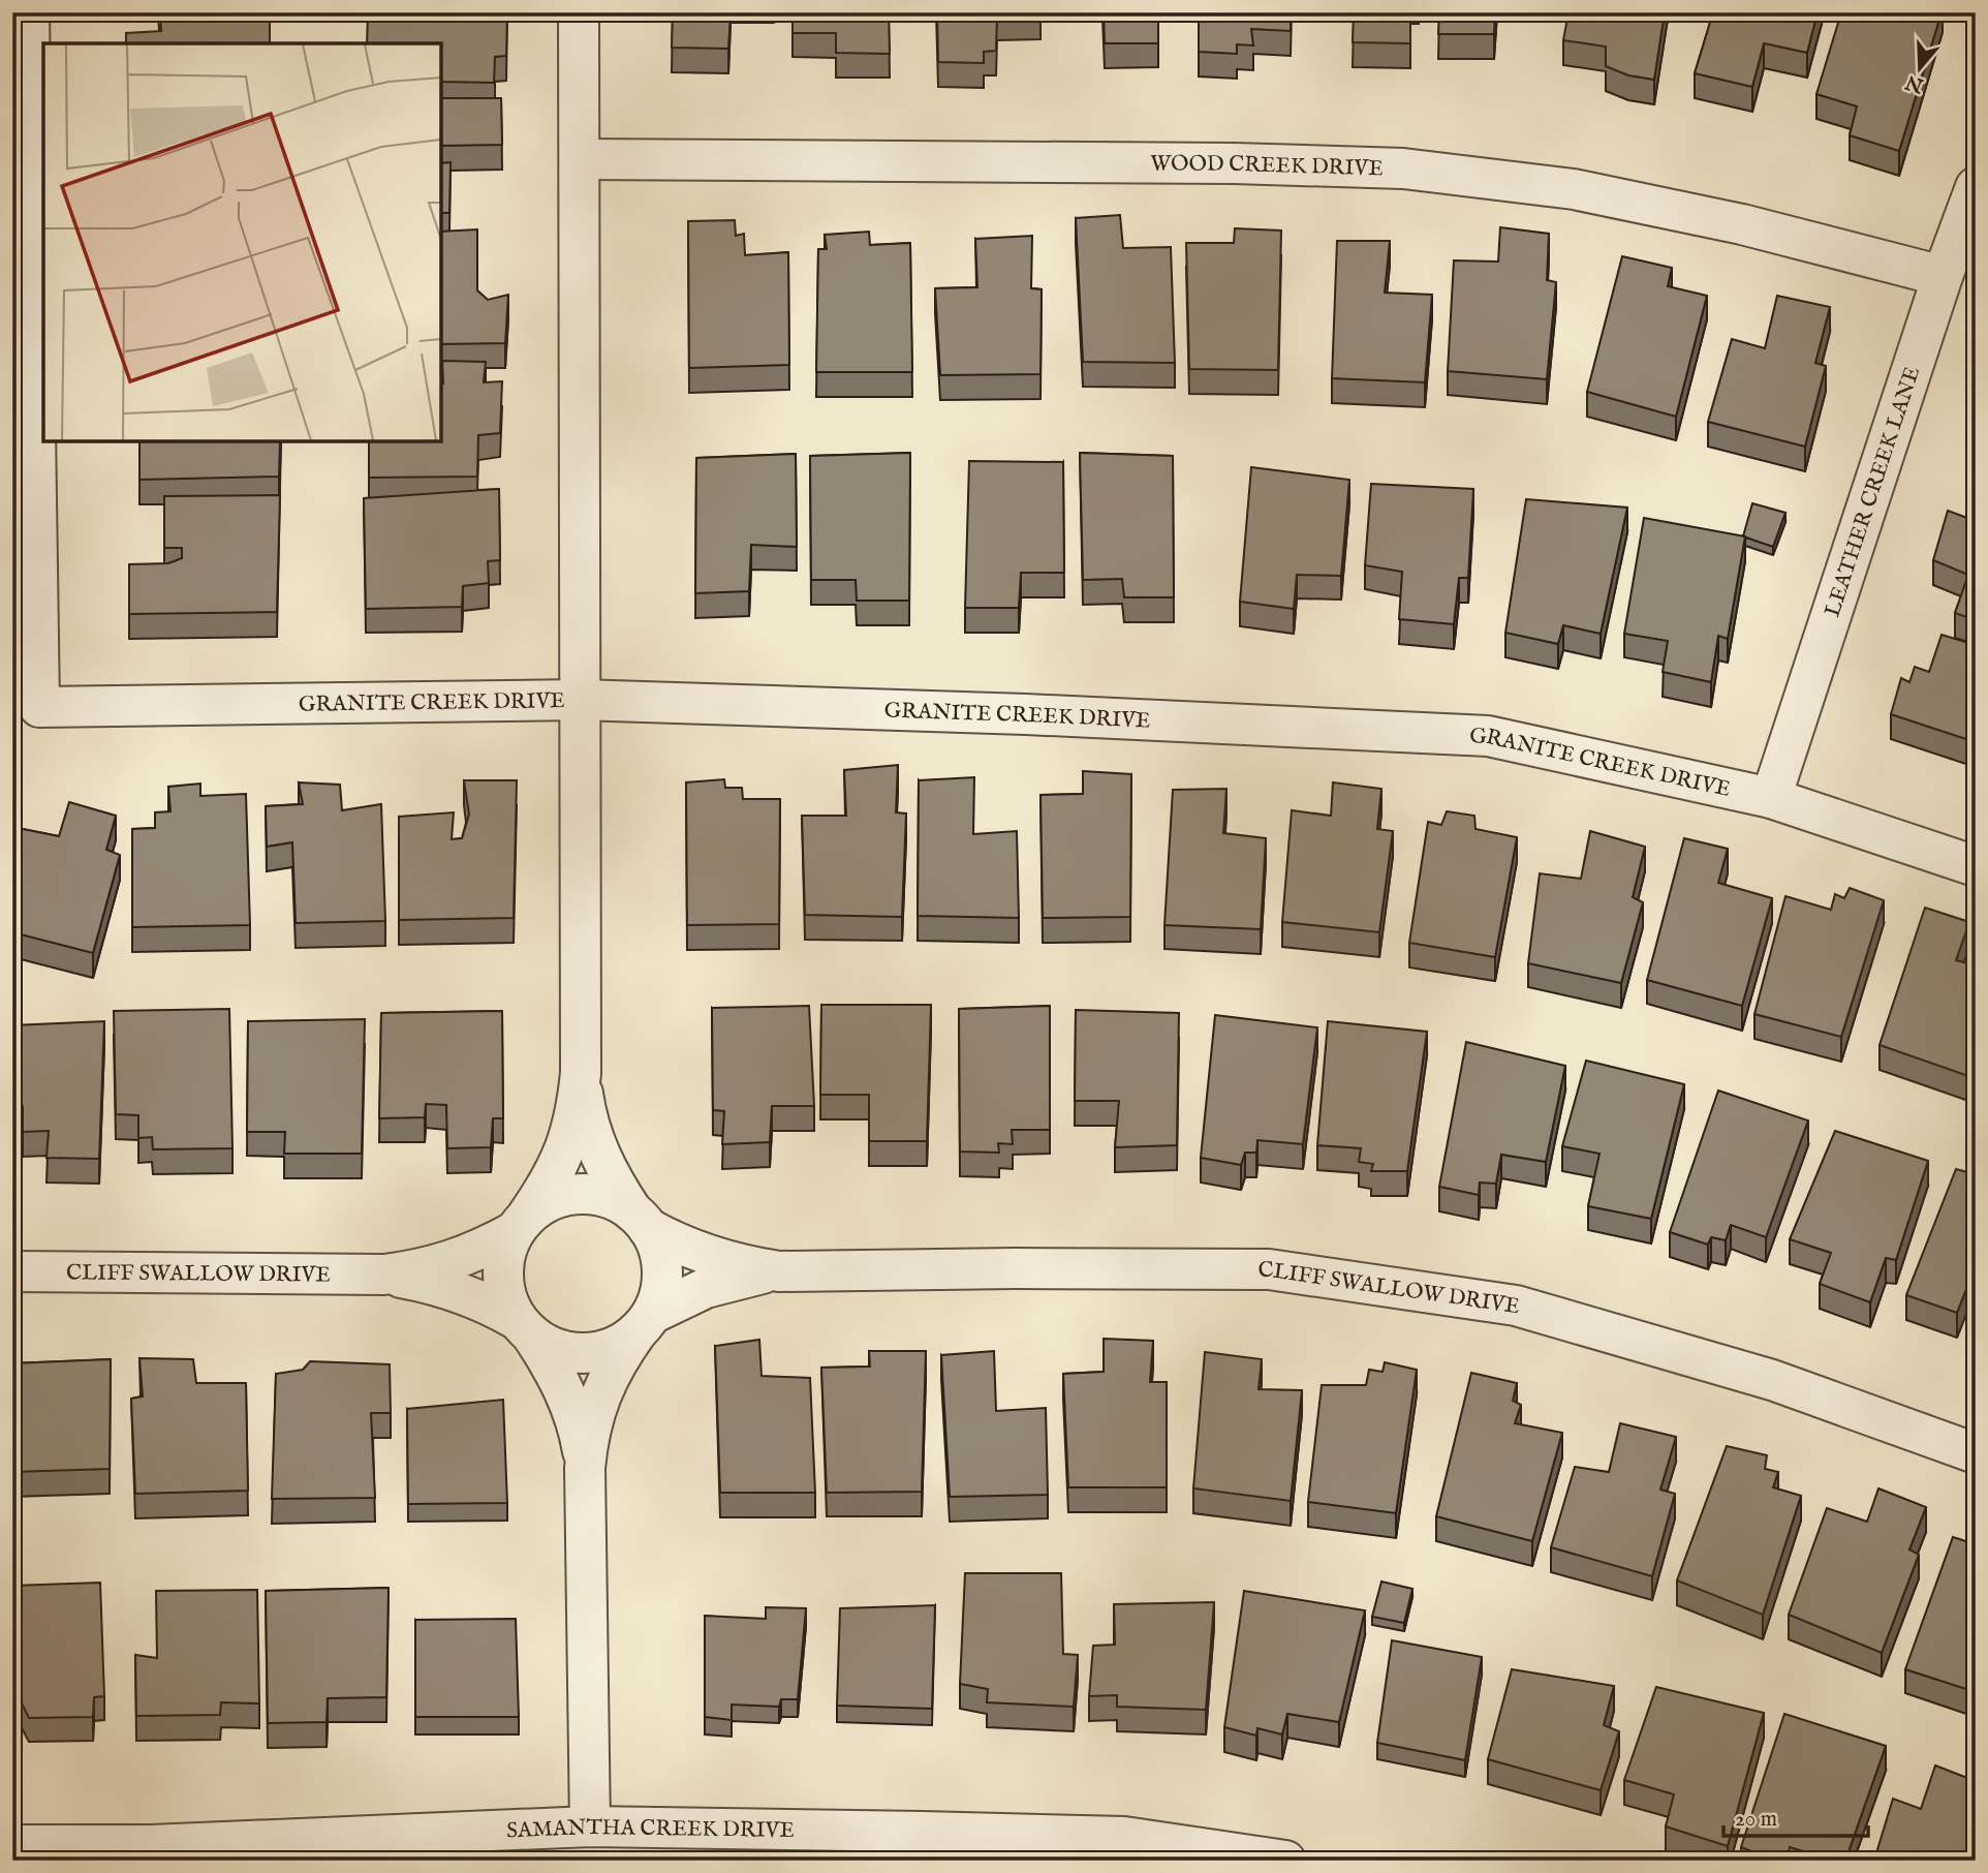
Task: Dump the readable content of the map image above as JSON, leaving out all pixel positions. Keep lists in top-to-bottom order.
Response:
{
  "streets": {
    "street": [
      "WOOD CREEK DRIVE",
      "LEATHER CREEK LANE",
      "GRANITE CREEK DRIVE",
      "CLIFF SWALLOW DRIVE",
      "SAMANTHA CREEK DRIVE"
    ]
  },
  "crossings": [
    ["WOOD CREEK DRIVE", "LEATHER CREEK LANE"],
    ["LEATHER CREEK LANE", "GRANITE CREEK DRIVE"]
  ],
  "scale_bar": "20 m",
  "north": "bottom"
}
